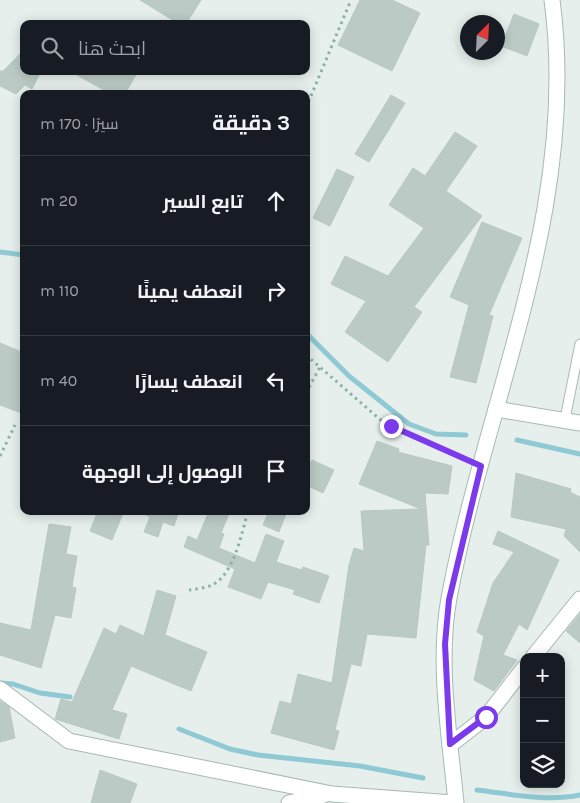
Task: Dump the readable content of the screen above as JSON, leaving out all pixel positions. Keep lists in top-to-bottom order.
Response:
{
  "north": "top right",
  "page": {
    "search": "ابحث هنا",
    "heading": ["3 دقيقة", "سيرًا · 170 m"],
    "list": [
      ["تابع السير", "20 m"],
      ["انعطف يمينًا", "110 m"],
      ["انعطف يسارًا", "40 m"],
      "الوصول إلى الوجهة"
    ],
    "map_buttons": ["+", "−"]
  }
}
